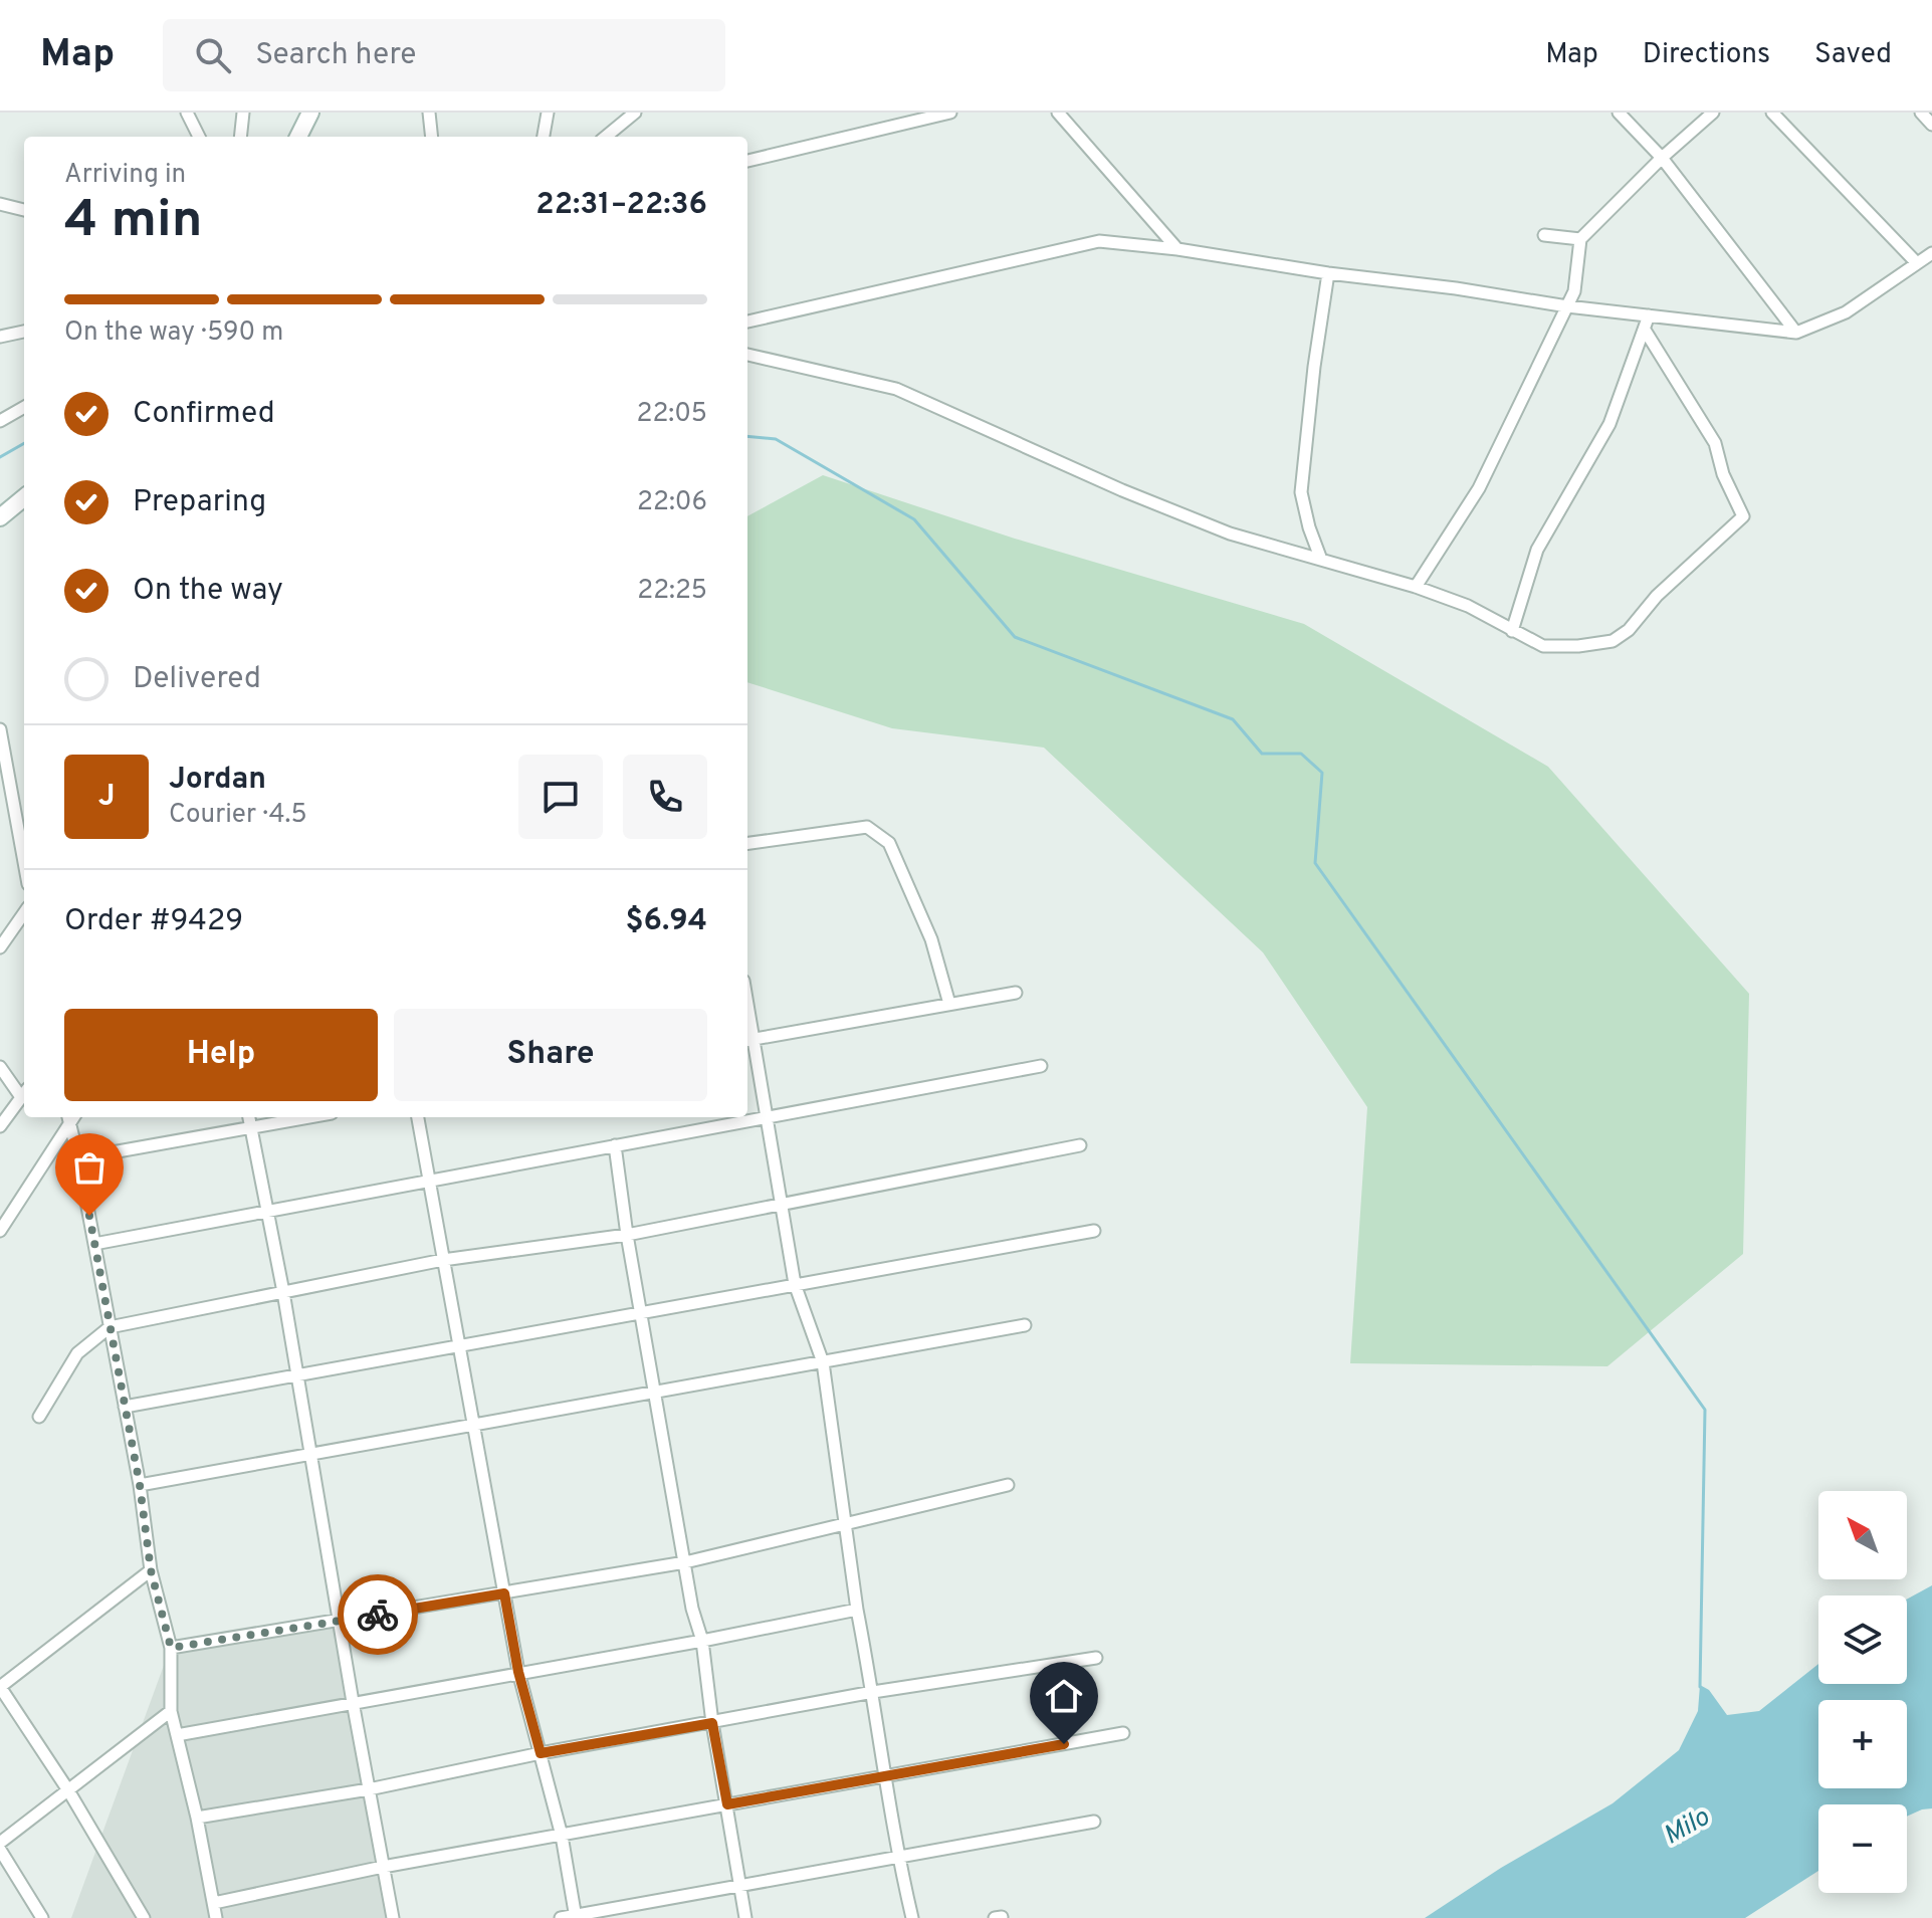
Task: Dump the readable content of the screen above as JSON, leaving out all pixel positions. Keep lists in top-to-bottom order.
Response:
{
  "water": ["Milo"],
  "north": "top left",
  "page": {
    "header": "Map",
    "search": "Search here",
    "nav": ["Map", "Directions", "Saved"],
    "heading": ["4 min", "Arriving in", "22:31–22:36"],
    "panel": [
      "Jordan",
      "Courier · 4.5",
      "Order #9429",
      "$6.94"
    ],
    "bar": "On the way · 590 m",
    "list": [
      ["Confirmed", "22:05"],
      ["Preparing", "22:06"],
      ["On the way", "22:25"],
      "Delivered"
    ],
    "round": "J",
    "buttons": ["Help", "Share"],
    "map_buttons": ["+", "−"]
  }
}
